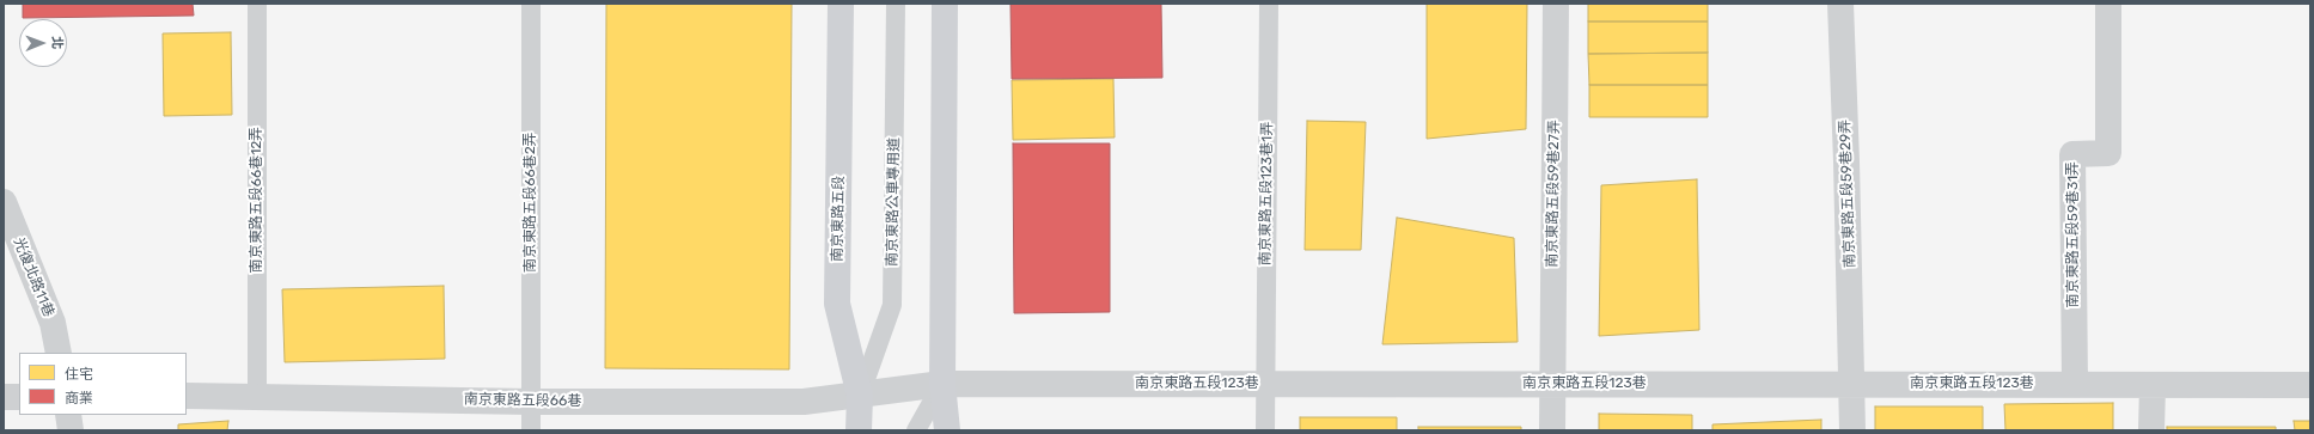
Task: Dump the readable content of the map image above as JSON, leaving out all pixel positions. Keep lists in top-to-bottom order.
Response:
{
  "streets": {
    "main road": ["南京東路五段"],
    "street": [
      "南京東路五段59巷27弄",
      "南京東路五段59巷29弄",
      "南京東路五段59巷31弄",
      "光復北路11巷",
      "南京東路五段123巷",
      "南京東路五段66巷"
    ],
    "lane": [
      "南京東路五段123巷1弄",
      "南京東路五段66巷12弄",
      "南京東路五段66巷2弄",
      "南京東路公車專用道"
    ]
  },
  "crossings": [
    ["南京東路五段123巷1弄", "南京東路五段123巷"],
    ["南京東路五段59巷27弄", "南京東路五段123巷"],
    ["南京東路五段59巷29弄", "南京東路五段123巷"],
    ["南京東路五段66巷12弄", "南京東路五段66巷"],
    ["南京東路五段66巷2弄", "南京東路五段66巷"],
    ["南京東路公車專用道", "南京東路五段"],
    ["南京東路公車專用道", "南京東路五段123巷"],
    ["南京東路公車專用道", "南京東路五段66巷"],
    ["南京東路五段", "南京東路五段123巷"],
    ["南京東路五段", "南京東路五段66巷"],
    ["南京東路五段59巷31弄", "南京東路五段123巷"],
    ["南京東路五段123巷", "南京東路五段66巷"]
  ],
  "legend": ["住宅", "商業"],
  "north": "right"
}
